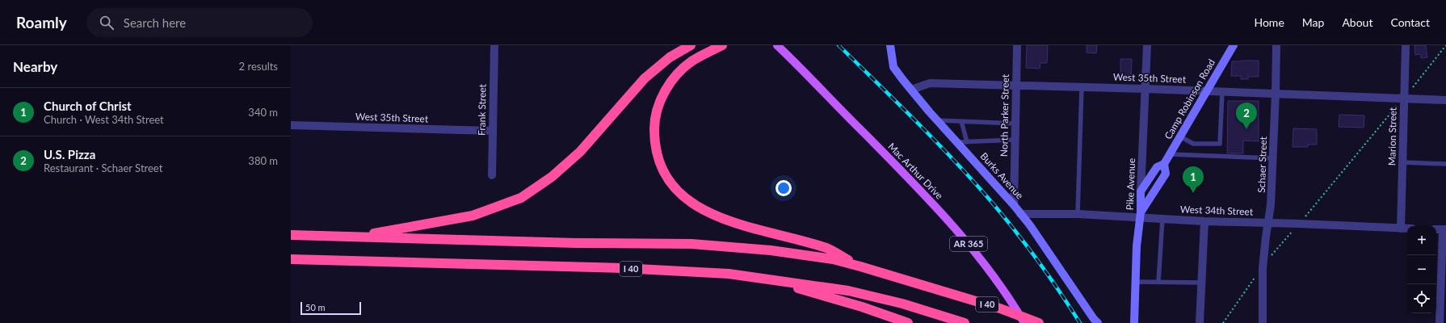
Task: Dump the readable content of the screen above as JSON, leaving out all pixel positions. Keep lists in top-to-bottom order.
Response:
{
  "streets": {
    "highway": ["I 40"],
    "main road": [
      "Camp Robinson Road",
      "Mac Arthur Drive",
      "Burks Avenue",
      "Pike Avenue",
      "AR 365"
    ],
    "street": [
      "West 35th Street",
      "Frank Street",
      "North Parker Street",
      "Marion Street",
      "Schaer Street",
      "West 34th Street"
    ]
  },
  "crossings": [
    ["West 35th Street", "Camp Robinson Road"],
    ["West 35th Street", "Frank Street"],
    ["West 35th Street", "North Parker Street"],
    ["West 35th Street", "Marion Street"],
    ["West 35th Street", "Schaer Street"],
    ["West 35th Street", "Burks Avenue"],
    ["West 35th Street", "Pike Avenue"],
    ["Camp Robinson Road", "Pike Avenue"],
    ["Camp Robinson Road", "West 34th Street"],
    ["North Parker Street", "Burks Avenue"],
    ["Marion Street", "West 34th Street"],
    ["Schaer Street", "West 34th Street"],
    ["Burks Avenue", "West 34th Street"],
    ["Pike Avenue", "West 34th Street"]
  ],
  "scale_bar": "50 m",
  "page": {
    "header": "Roamly",
    "search": "Search here",
    "nav": [
      "Home",
      "Map",
      "About",
      "Contact"
    ],
    "heading": ["Nearby", "2 results"],
    "list": [
      {
        "mark": "1",
        "name": "Church of Christ",
        "note": "Church · West 34th Street",
        "value": "340 m"
      },
      {
        "mark": "2",
        "name": "U.S. Pizza",
        "note": "Restaurant · Schaer Street",
        "value": "380 m"
      }
    ],
    "pins": ["2", "1"],
    "map_buttons": ["+", "−"],
    "scale": "50 m"
  }
}
